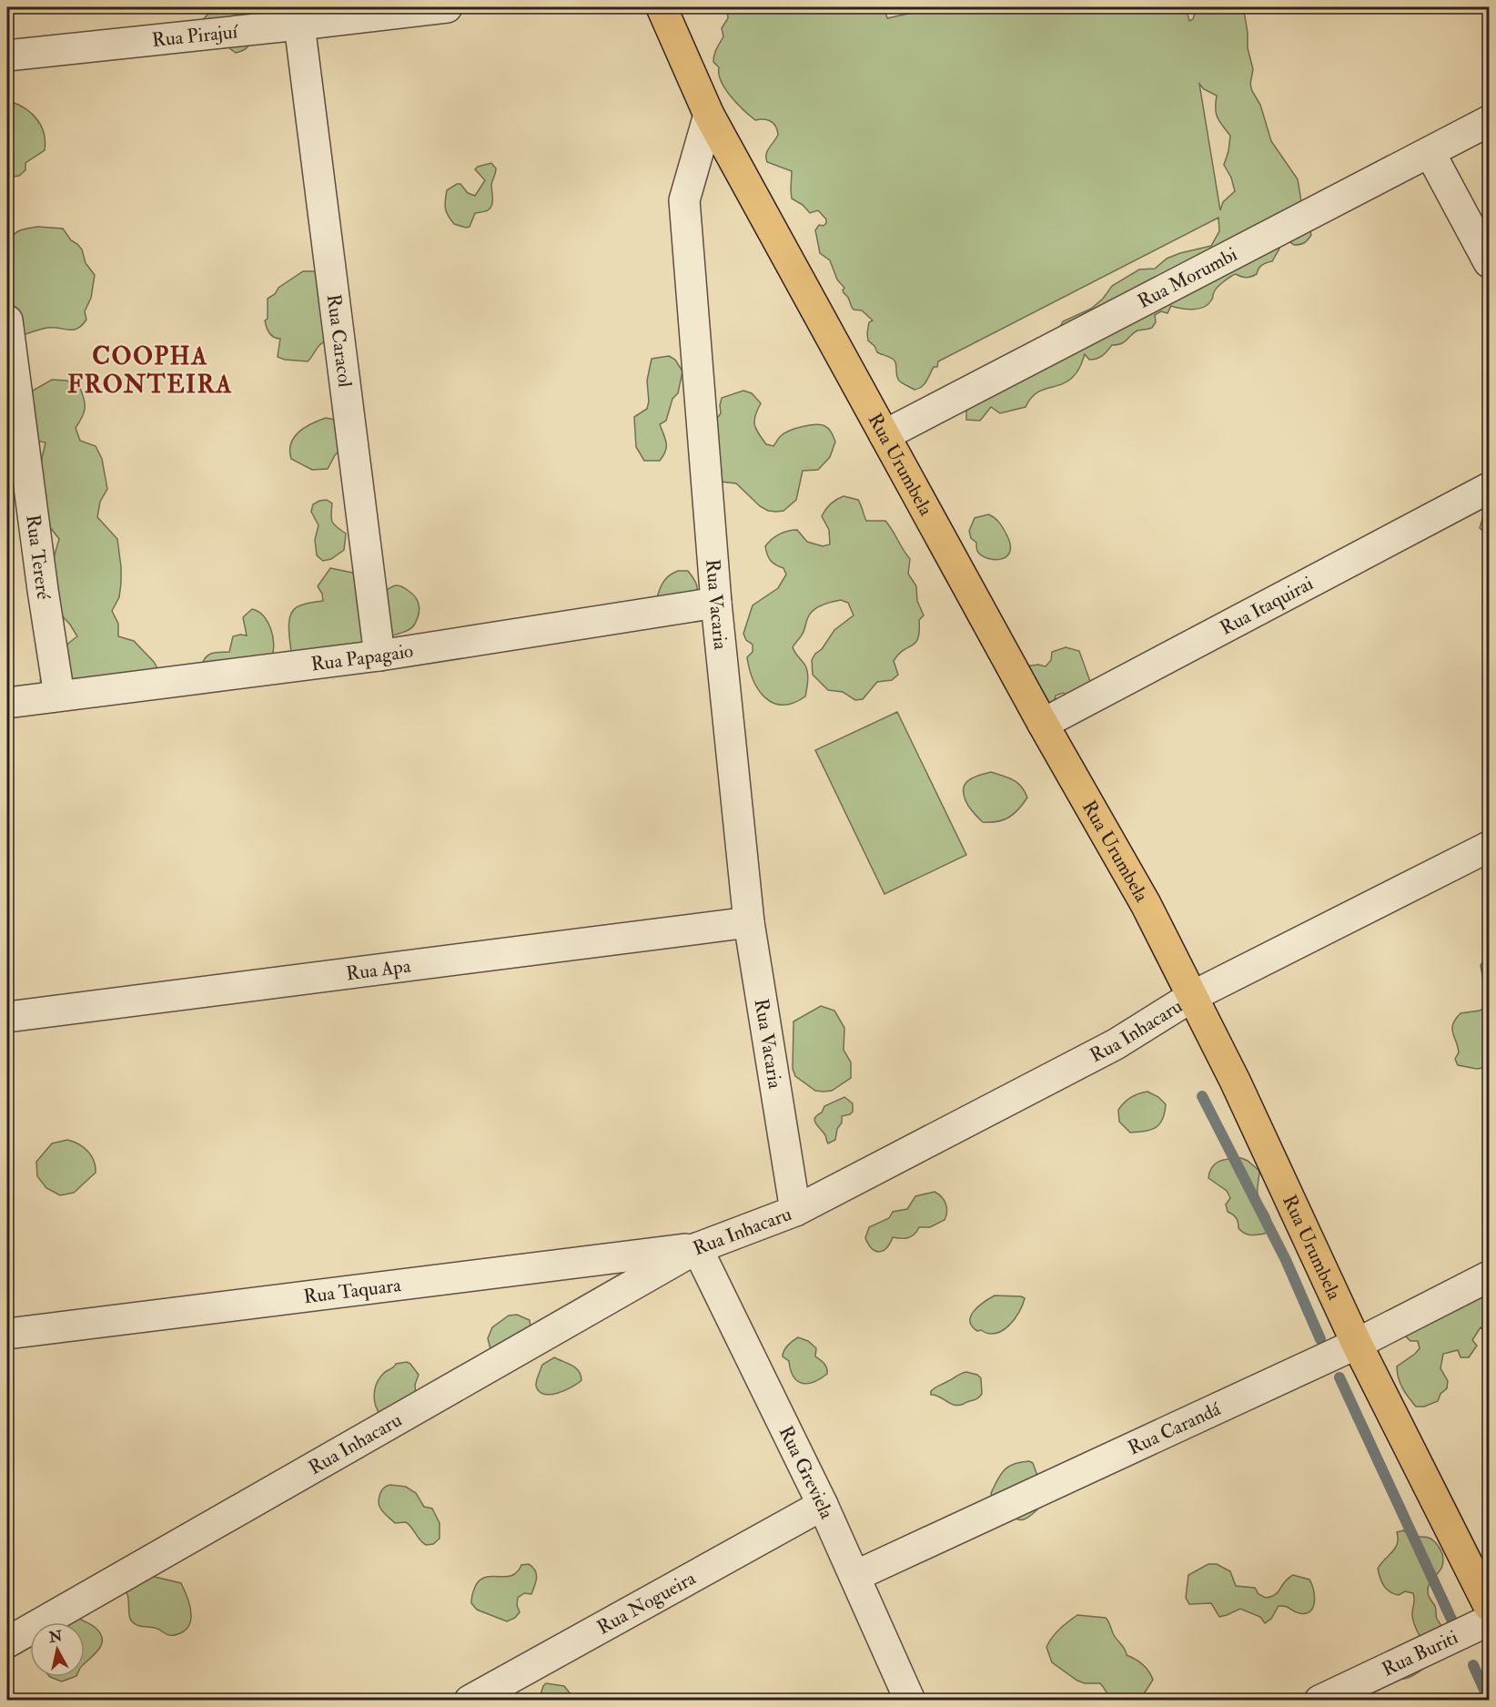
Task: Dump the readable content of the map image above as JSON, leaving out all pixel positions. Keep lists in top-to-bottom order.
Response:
{
  "streets": {
    "main road": ["Rua Urumbela"],
    "street": [
      "Rua Pirajuí",
      "Rua Morumbi",
      "Rua Caracol",
      "Rua Tereré",
      "Rua Vacaria",
      "Rua Itaquirai",
      "Rua Papagaio",
      "Rua Apa",
      "Rua Inhacaru",
      "Rua Taquara",
      "Rua Carandá",
      "Rua Greviela",
      "Rua Nogueira",
      "Rua Buriti"
    ]
  },
  "crossings": [
    ["Rua Pirajuí", "Rua Caracol"],
    ["Rua Morumbi", "Rua Urumbela"],
    ["Rua Caracol", "Rua Papagaio"],
    ["Rua Urumbela", "Rua Vacaria"],
    ["Rua Urumbela", "Rua Itaquirai"],
    ["Rua Urumbela", "Rua Inhacaru"],
    ["Rua Urumbela", "Rua Carandá"],
    ["Rua Tereré", "Rua Papagaio"],
    ["Rua Vacaria", "Rua Papagaio"],
    ["Rua Vacaria", "Rua Apa"],
    ["Rua Vacaria", "Rua Inhacaru"],
    ["Rua Inhacaru", "Rua Taquara"],
    ["Rua Inhacaru", "Rua Greviela"],
    ["Rua Taquara", "Rua Greviela"],
    ["Rua Carandá", "Rua Greviela"],
    ["Rua Greviela", "Rua Nogueira"]
  ],
  "districts": ["COOPHA FRONTEIRA"],
  "north": "top"
}
